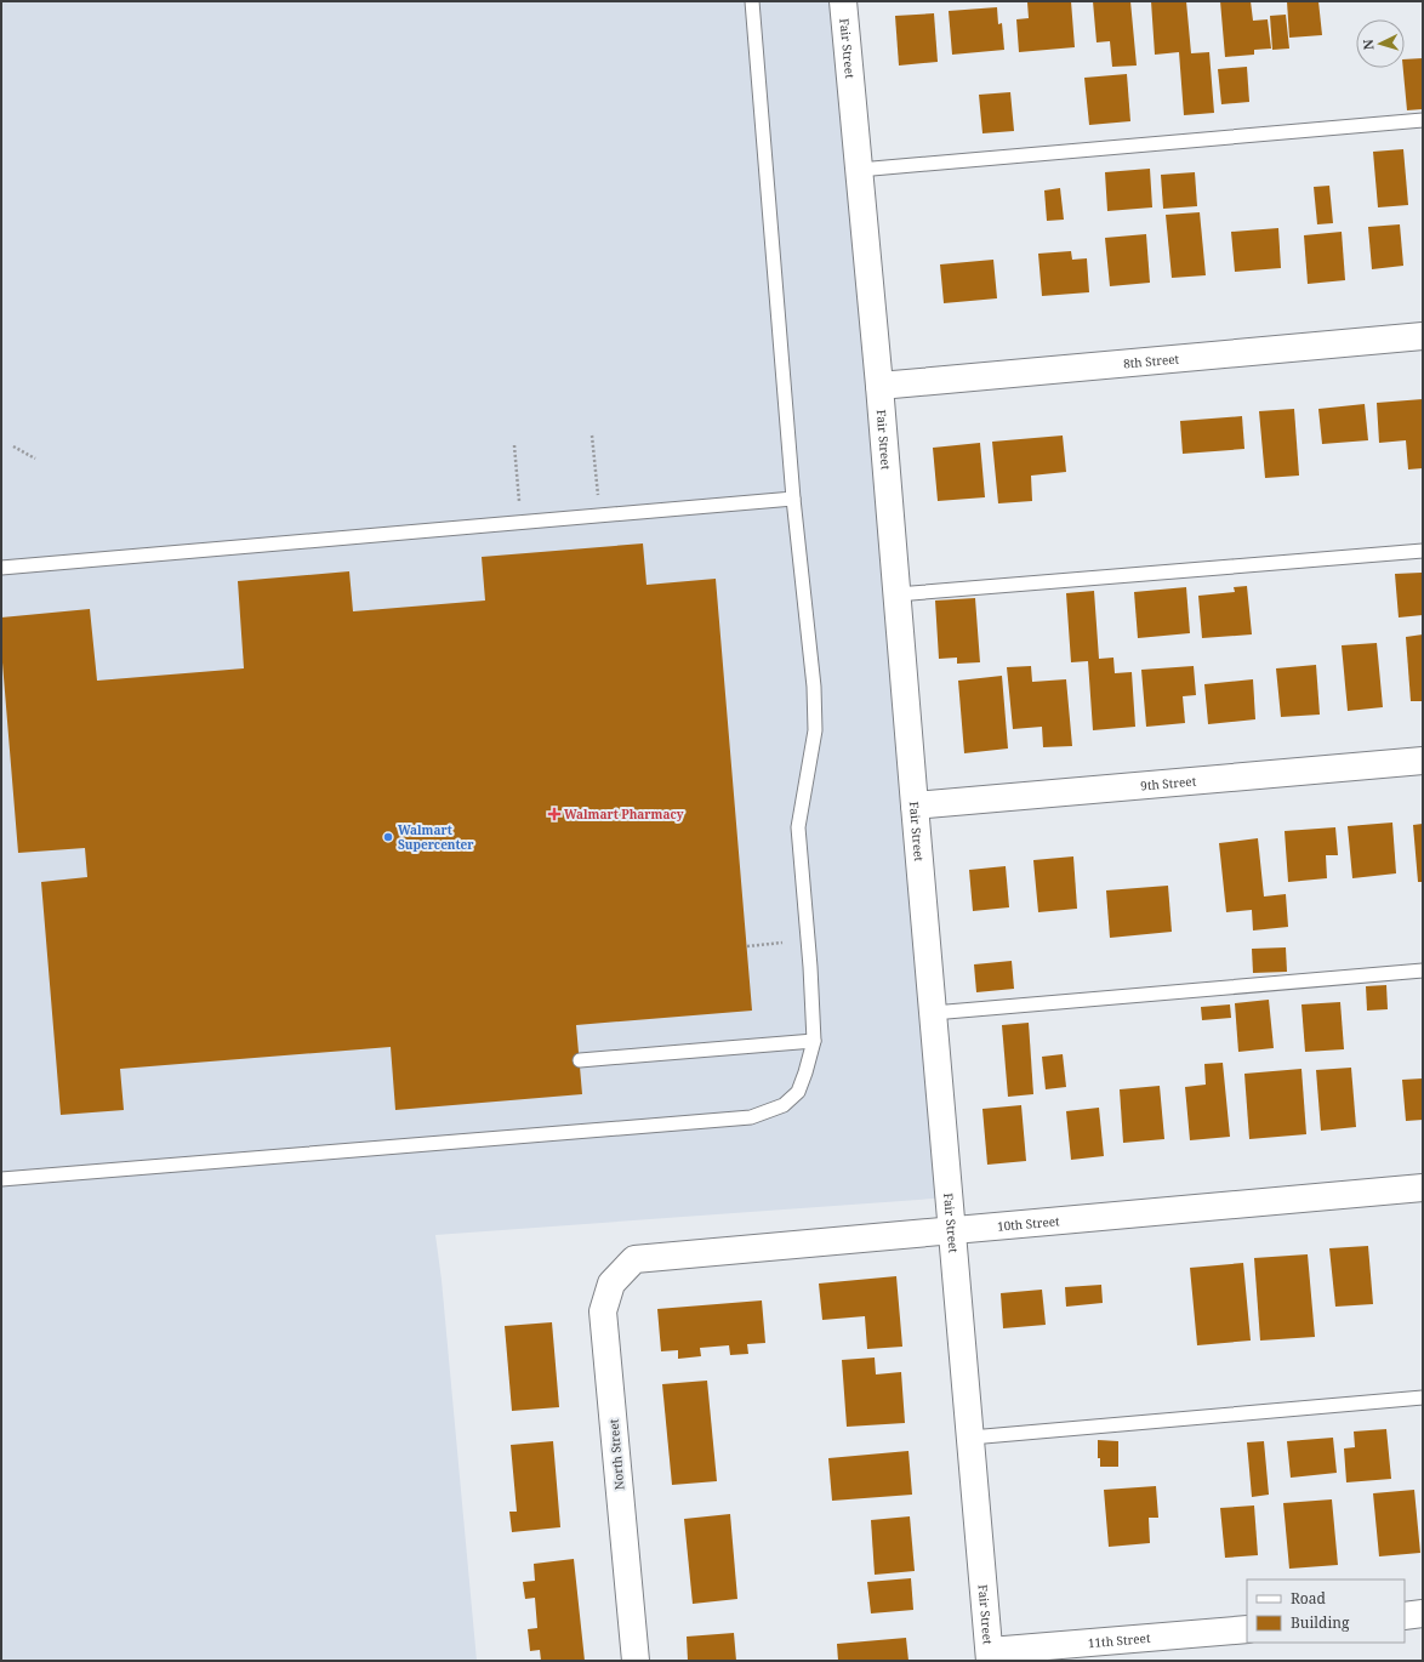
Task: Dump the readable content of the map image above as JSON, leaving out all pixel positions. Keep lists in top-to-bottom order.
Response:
{
  "streets": {
    "street": [
      "Fair Street",
      "8th Street",
      "9th Street",
      "10th Street",
      "North Street",
      "11th Street"
    ]
  },
  "crossings": [
    ["Fair Street", "8th Street"],
    ["Fair Street", "9th Street"],
    ["Fair Street", "10th Street"],
    ["Fair Street", "11th Street"],
    ["10th Street", "North Street"]
  ],
  "places": {
    "health": ["Walmart Pharmacy"],
    "other": ["Walmart Supercenter"]
  },
  "legend": ["Road", "Building"],
  "north": "left"
}
